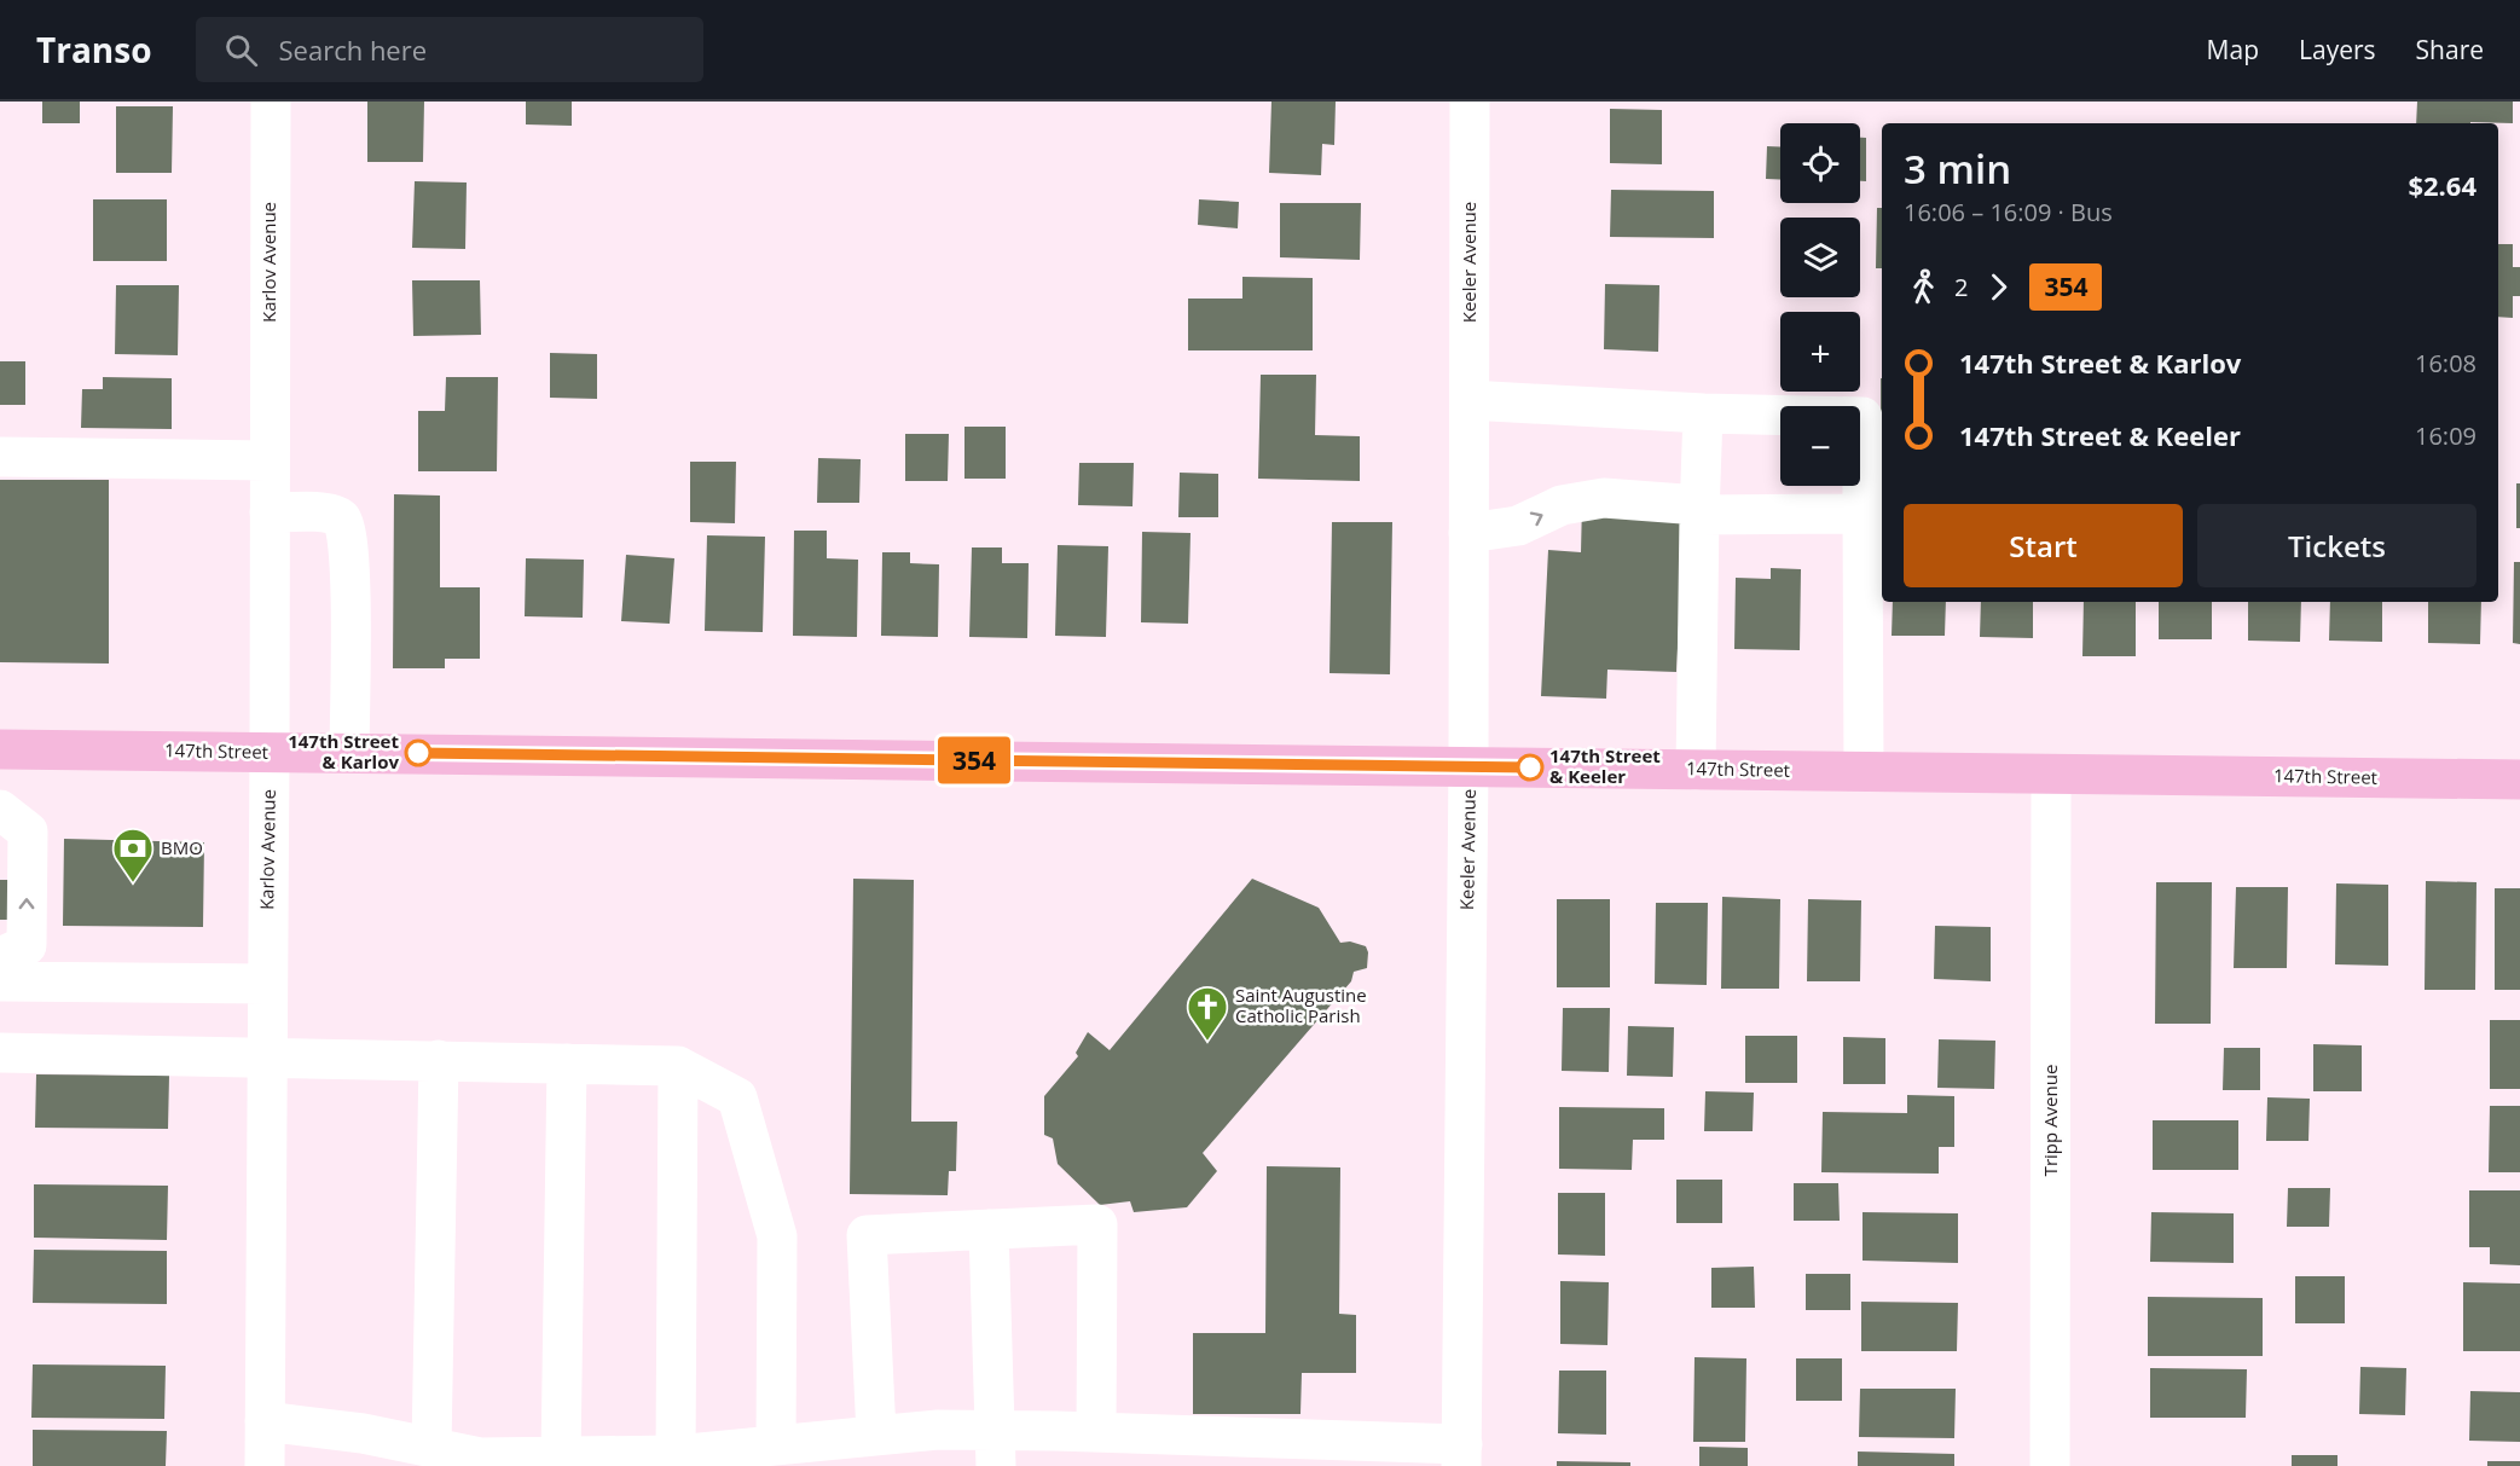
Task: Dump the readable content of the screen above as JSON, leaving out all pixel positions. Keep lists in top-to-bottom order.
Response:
{
  "streets": {
    "main road": ["147th Street"],
    "street": ["Karlov Avenue", "Keeler Avenue", "Tripp Avenue"]
  },
  "crossings": [
    ["Karlov Avenue", "147th Street"],
    ["Keeler Avenue", "147th Street"],
    ["147th Street", "Tripp Avenue"]
  ],
  "places": {
    "other": ["147th Street & Karlov", "147th Street & Keeler"],
    "bank": ["BMO"],
    "church": ["Saint Augustine Catholic Parish"]
  },
  "lines": ["bus line 354"],
  "page": {
    "header": "Transo",
    "search": "Search here",
    "nav": ["Map", "Layers", "Share"],
    "on_map": "354",
    "map_buttons": ["+", "−"],
    "heading": ["3 min", "16:06 – 16:09 · Bus", "$2.64"],
    "legs": ["2", "354"],
    "list": [
      {
        "name": "147th Street & Karlov",
        "value": "16:08"
      },
      {
        "name": "147th Street & Keeler",
        "value": "16:09"
      }
    ],
    "buttons": ["Start", "Tickets"]
  }
}
